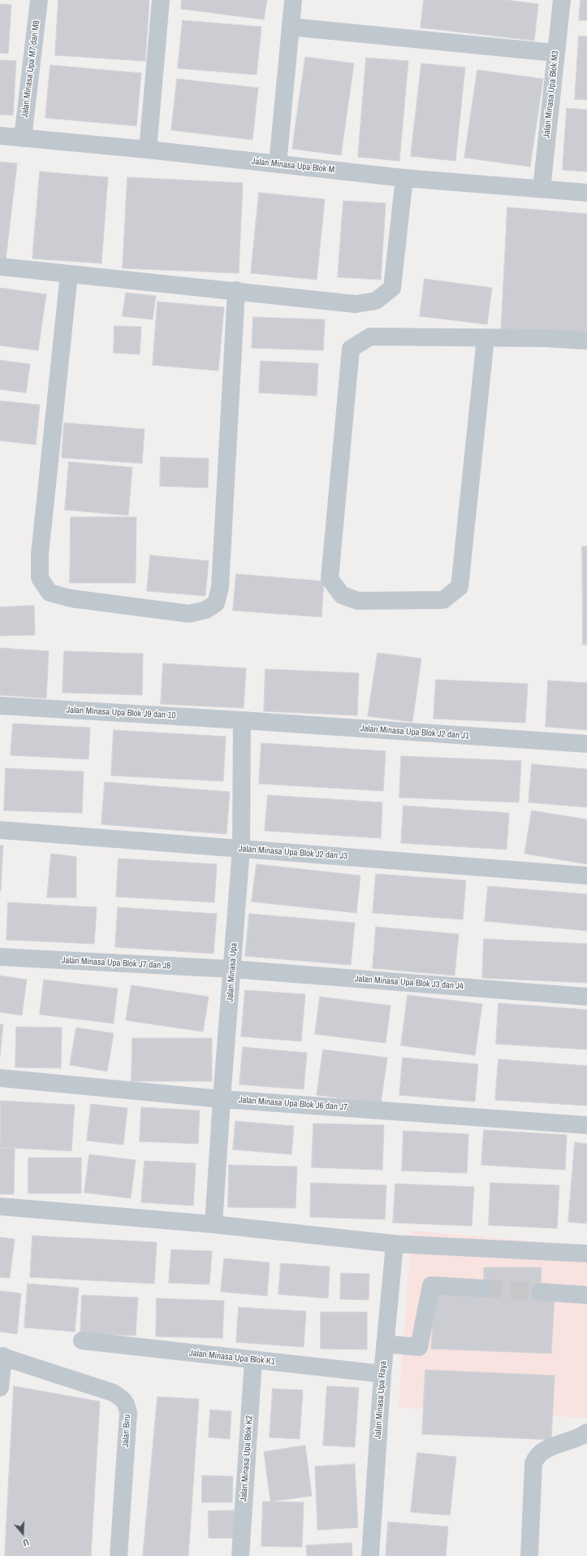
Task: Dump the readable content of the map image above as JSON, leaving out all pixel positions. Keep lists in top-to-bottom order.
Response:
{
  "streets": {
    "street": [
      "Jalan Minasa Upa M7 dan M8",
      "Jalan Minasa Upa Blok M3",
      "Jalan Minasa Upa Blok M",
      "Jalan Minasa Upa Blok J9 dan 10",
      "Jalan Minasa Upa Blok J2 dan J1",
      "Jalan Minasa Upa Blok J2 dan J3",
      "Jalan Minasa Upa Blok J7 dan J8",
      "Jalan Minasa Upa",
      "Jalan Minasa Upa Blok J3 dan J4",
      "Jalan Minasa Upa Blok J6 dan J7",
      "Jalan Minasa Upa Blok K1",
      "Jalan Minasa Upa Raya",
      "Jalan Biru",
      "Jalan Minasa Upa Blok K2"
    ]
  },
  "crossings": [
    ["Jalan Minasa Upa M7 dan M8", "Jalan Minasa Upa Blok M"],
    ["Jalan Minasa Upa Blok M3", "Jalan Minasa Upa Blok M"],
    ["Jalan Minasa Upa Blok J9 dan 10", "Jalan Minasa Upa Blok J2 dan J1"],
    ["Jalan Minasa Upa Blok J9 dan 10", "Jalan Minasa Upa"],
    ["Jalan Minasa Upa Blok J2 dan J1", "Jalan Minasa Upa"],
    ["Jalan Minasa Upa Blok J2 dan J3", "Jalan Minasa Upa"],
    ["Jalan Minasa Upa Blok J7 dan J8", "Jalan Minasa Upa"],
    ["Jalan Minasa Upa Blok J7 dan J8", "Jalan Minasa Upa Blok J3 dan J4"],
    ["Jalan Minasa Upa", "Jalan Minasa Upa Blok J3 dan J4"],
    ["Jalan Minasa Upa", "Jalan Minasa Upa Blok J6 dan J7"],
    ["Jalan Minasa Upa Blok K1", "Jalan Minasa Upa Raya"],
    ["Jalan Minasa Upa Blok K1", "Jalan Minasa Upa Blok K2"]
  ],
  "north": "bottom"
}
